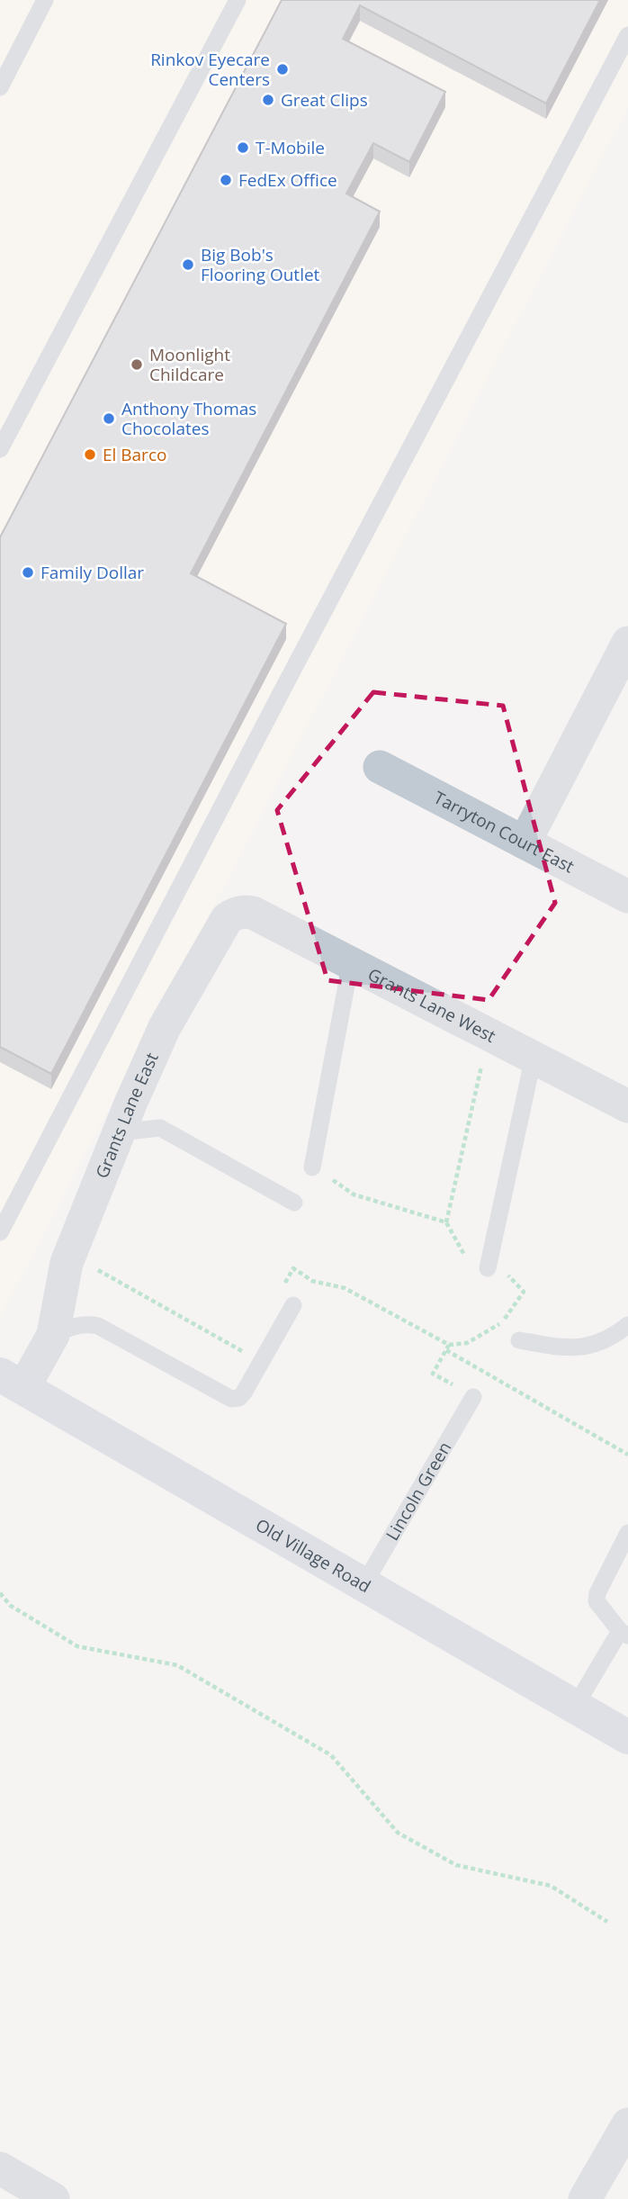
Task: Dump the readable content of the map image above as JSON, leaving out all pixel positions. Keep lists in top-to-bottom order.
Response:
{
  "streets": {
    "street": [
      "Tarryton Court East",
      "Grants Lane West",
      "Grants Lane East",
      "Old Village Road"
    ],
    "lane": ["Lincoln Green"]
  },
  "crossings": [
    ["Grants Lane West", "Grants Lane East"],
    ["Grants Lane East", "Old Village Road"],
    ["Lincoln Green", "Old Village Road"]
  ],
  "places": [
    "Rinkov Eyecare Centers",
    "Great Clips",
    "T-Mobile",
    "FedEx Office",
    "Big Bob's Flooring Outlet",
    "Moonlight Childcare",
    "Anthony Thomas Chocolates",
    "El Barco",
    "Family Dollar"
  ]
}
